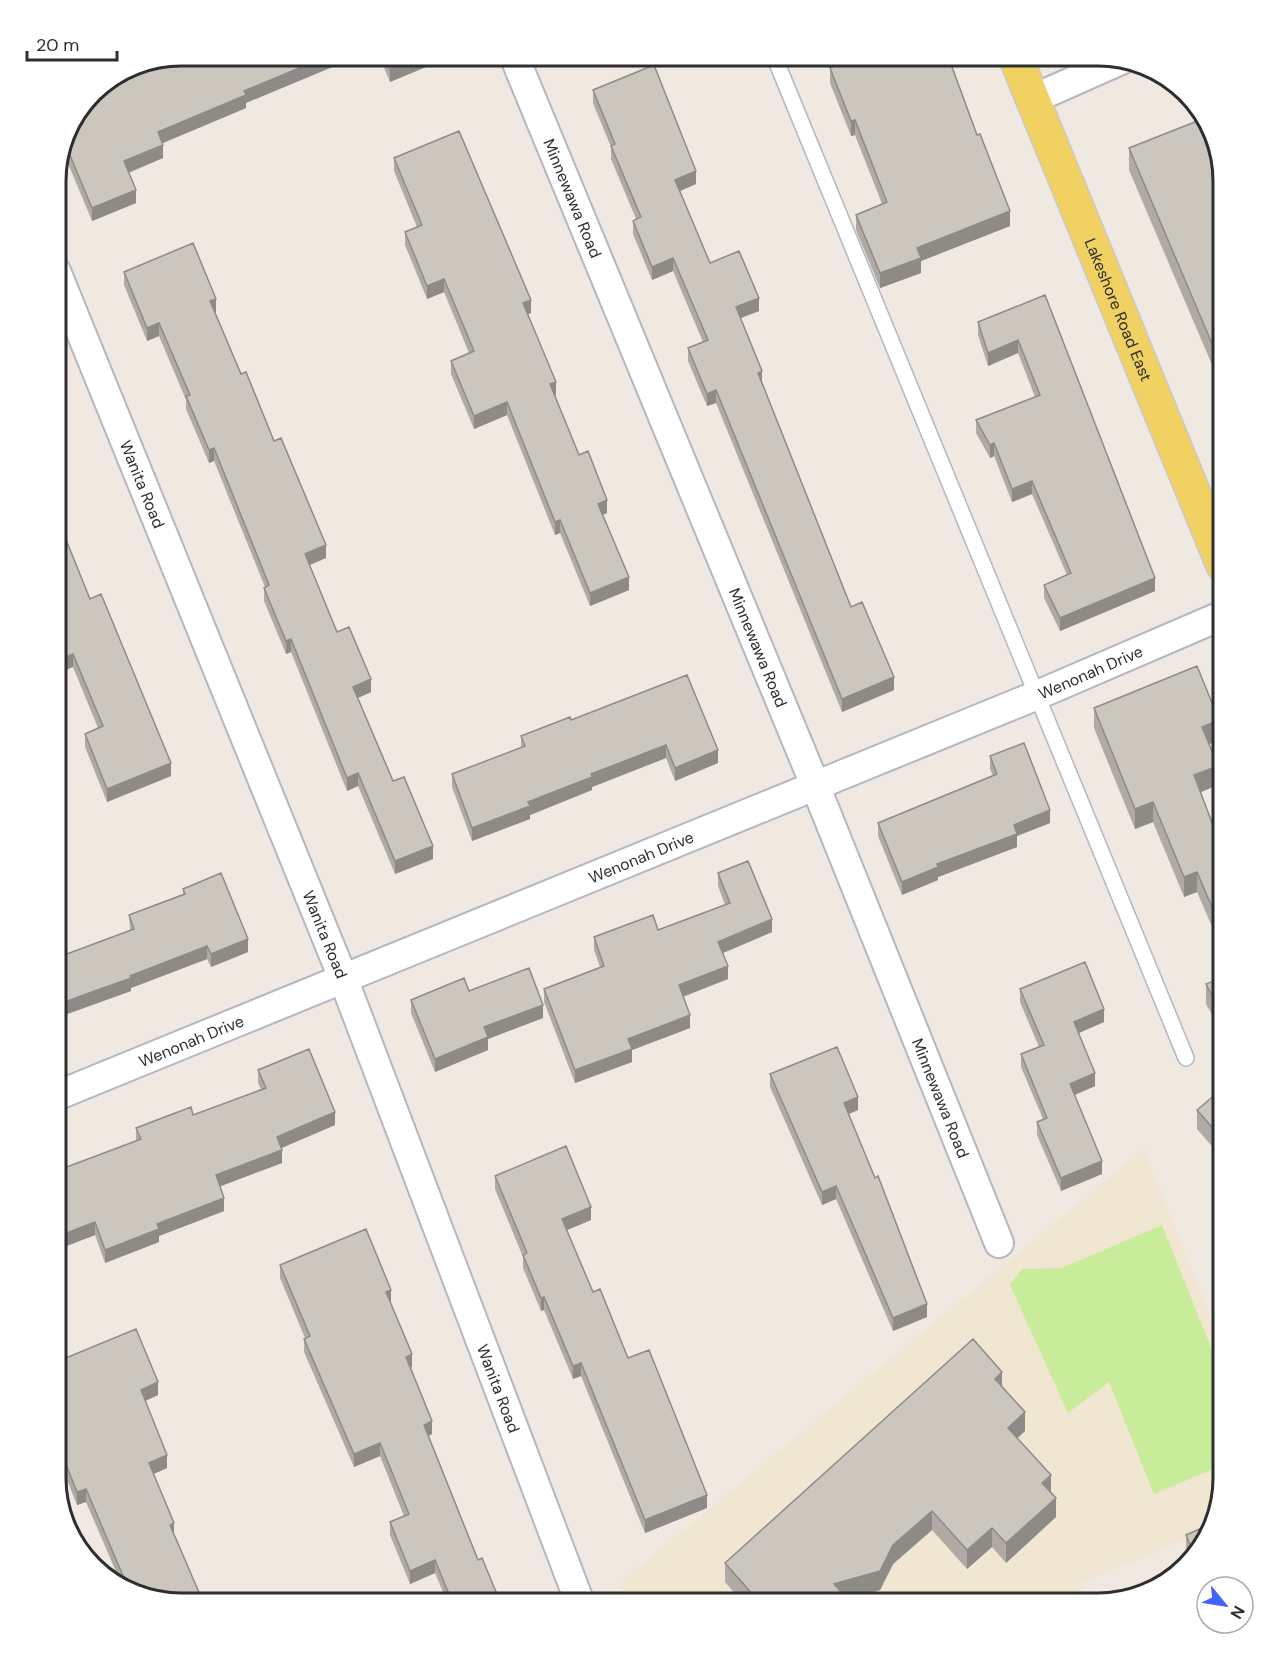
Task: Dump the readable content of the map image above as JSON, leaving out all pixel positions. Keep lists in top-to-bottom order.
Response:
{
  "streets": {
    "main road": ["Lakeshore Road East"],
    "street": ["Minnewawa Road", "Wanita Road", "Wenonah Drive"]
  },
  "crossings": [
    ["Minnewawa Road", "Wenonah Drive"],
    ["Wanita Road", "Wenonah Drive"]
  ],
  "scale_bar": "20 m",
  "north": "bottom right"
}
